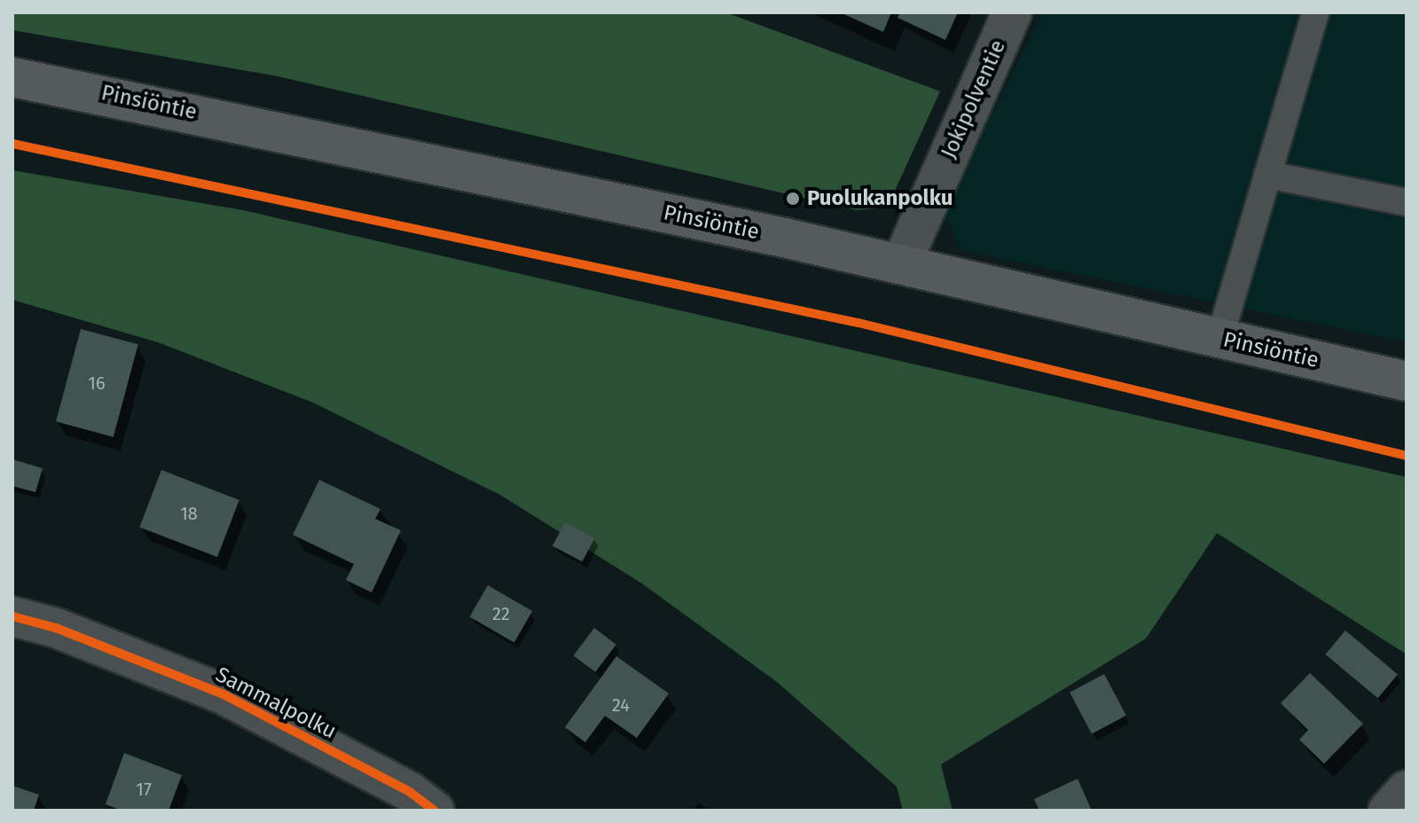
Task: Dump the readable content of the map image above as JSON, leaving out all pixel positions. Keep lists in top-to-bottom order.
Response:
{
  "streets": {
    "main road": ["Pinsiöntie"],
    "street": ["Jokipolventie", "Sammalpolku"]
  },
  "crossings": [
    ["Jokipolventie", "Pinsiöntie"]
  ],
  "places": ["Puolukanpolku"],
  "house_numbers": [
    "16",
    "18",
    "22",
    "24",
    "17"
  ]
}
